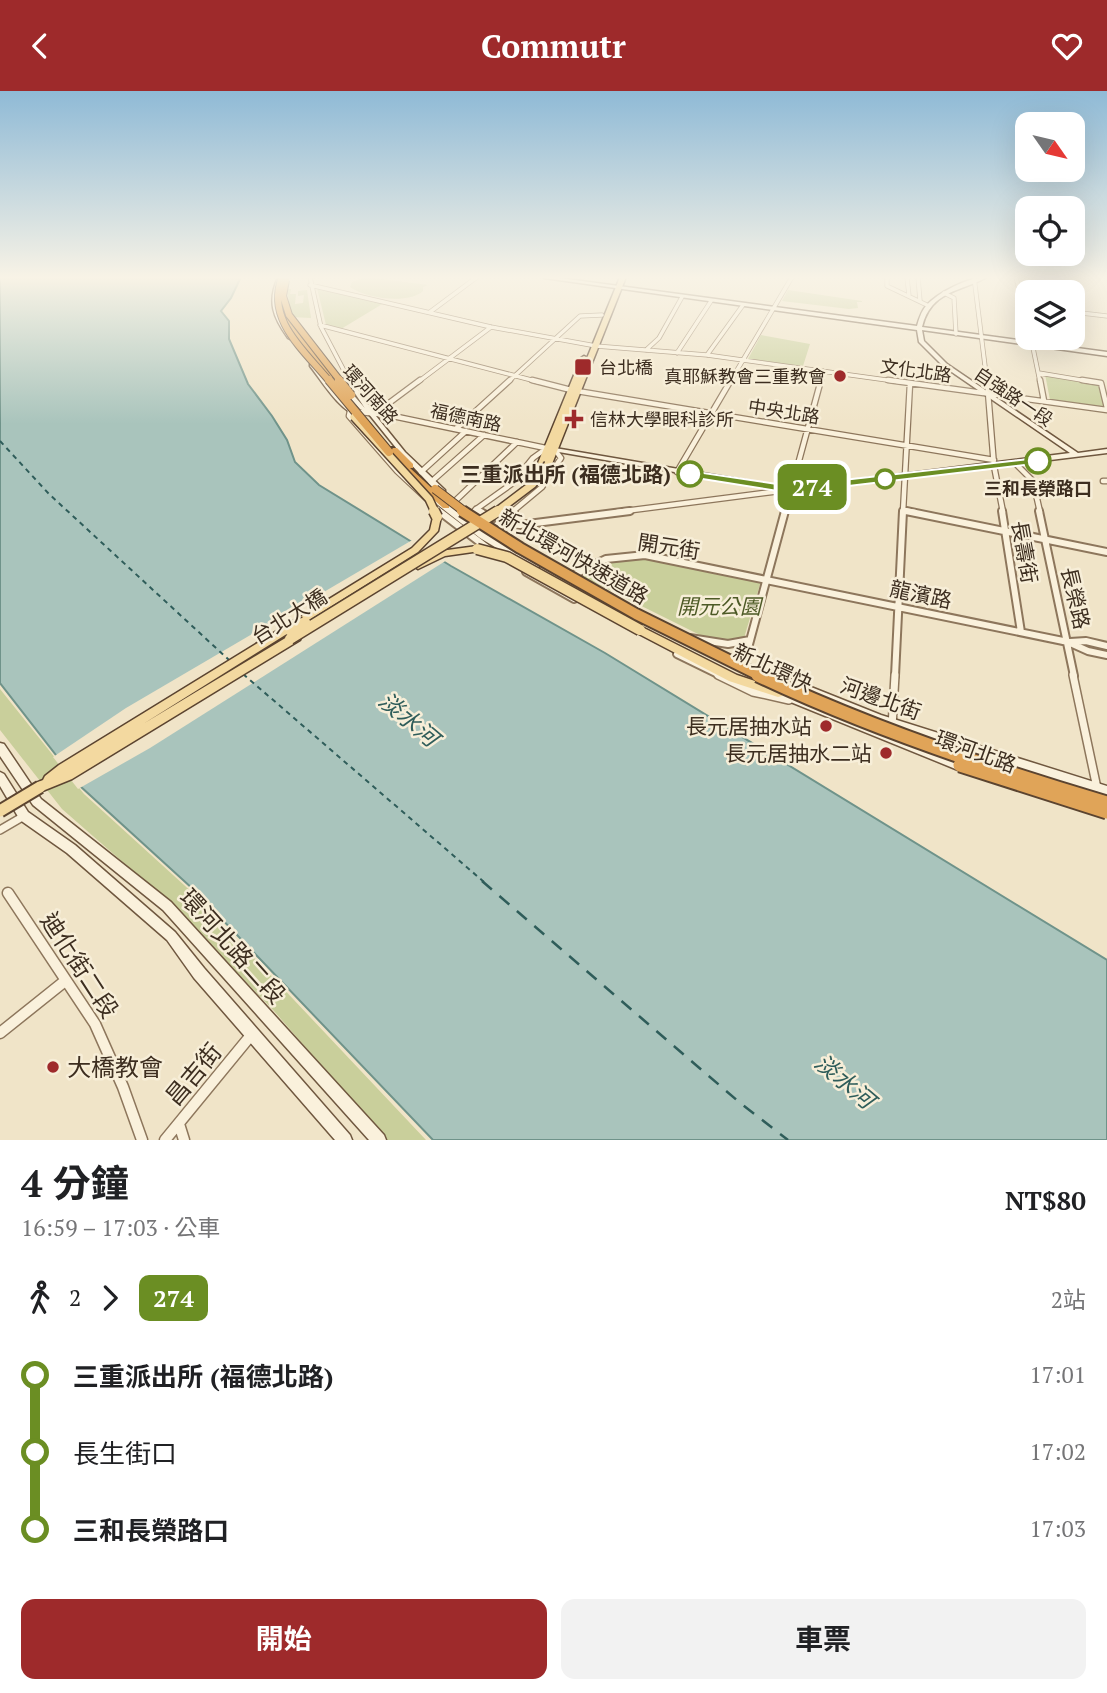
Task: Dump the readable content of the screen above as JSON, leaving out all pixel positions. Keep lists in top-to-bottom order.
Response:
{
  "streets": {
    "highway": ["新北環河快速道路", "新北環快"],
    "main road": ["台北大橋"],
    "street": [
      "文化北路",
      "環河南路",
      "自強路一段",
      "中央北路",
      "福德南路",
      "開元街",
      "長壽街",
      "龍濱路",
      "長榮路",
      "河邊北街",
      "環河北路",
      "環河北路二段",
      "迪化街二段",
      "昌吉街"
    ]
  },
  "crossings": [
    ["文化北路", "自強路一段"],
    ["文化北路", "長壽街"],
    ["文化北路", "台北大橋"],
    ["環河南路", "福德南路"],
    ["環河南路", "新北環快"],
    ["環河南路", "河邊北街"],
    ["環河南路", "環河北路"],
    ["自強路一段", "長壽街"],
    ["中央北路", "長壽街"],
    ["中央北路", "台北大橋"],
    ["福德南路", "台北大橋"],
    ["開元街", "龍濱路"],
    ["開元街", "河邊北街"],
    ["長壽街", "龍濱路"],
    ["龍濱路", "長榮路"],
    ["長榮路", "河邊北街"],
    ["新北環快", "環河北路"],
    ["河邊北街", "環河北路"],
    ["環河北路二段", "昌吉街"]
  ],
  "water": ["淡水河"],
  "parks": ["開元公園"],
  "places": {
    "transit": ["台北橋"],
    "other": [
      "真耶穌教會三重教會",
      "三和長榮路口",
      "三重派出所 (福德北路)",
      "長元居抽水站",
      "長元居抽水二站",
      "大橋教會"
    ],
    "health": ["信林大學眼科診所"]
  },
  "lines": ["bus line 274"],
  "north": "bottom right",
  "page": {
    "header": "Commutr",
    "on_map": "274",
    "heading": ["4 分鐘", "16:59 – 17:03 · 公車", "NT$80"],
    "legs": ["2", "274", "2站"],
    "list": [
      {
        "name": "三重派出所 (福德北路)",
        "value": "17:01"
      },
      {
        "name": "長生街口",
        "value": "17:02"
      },
      {
        "name": "三和長榮路口",
        "value": "17:03"
      }
    ],
    "buttons": ["開始", "車票"]
  }
}
